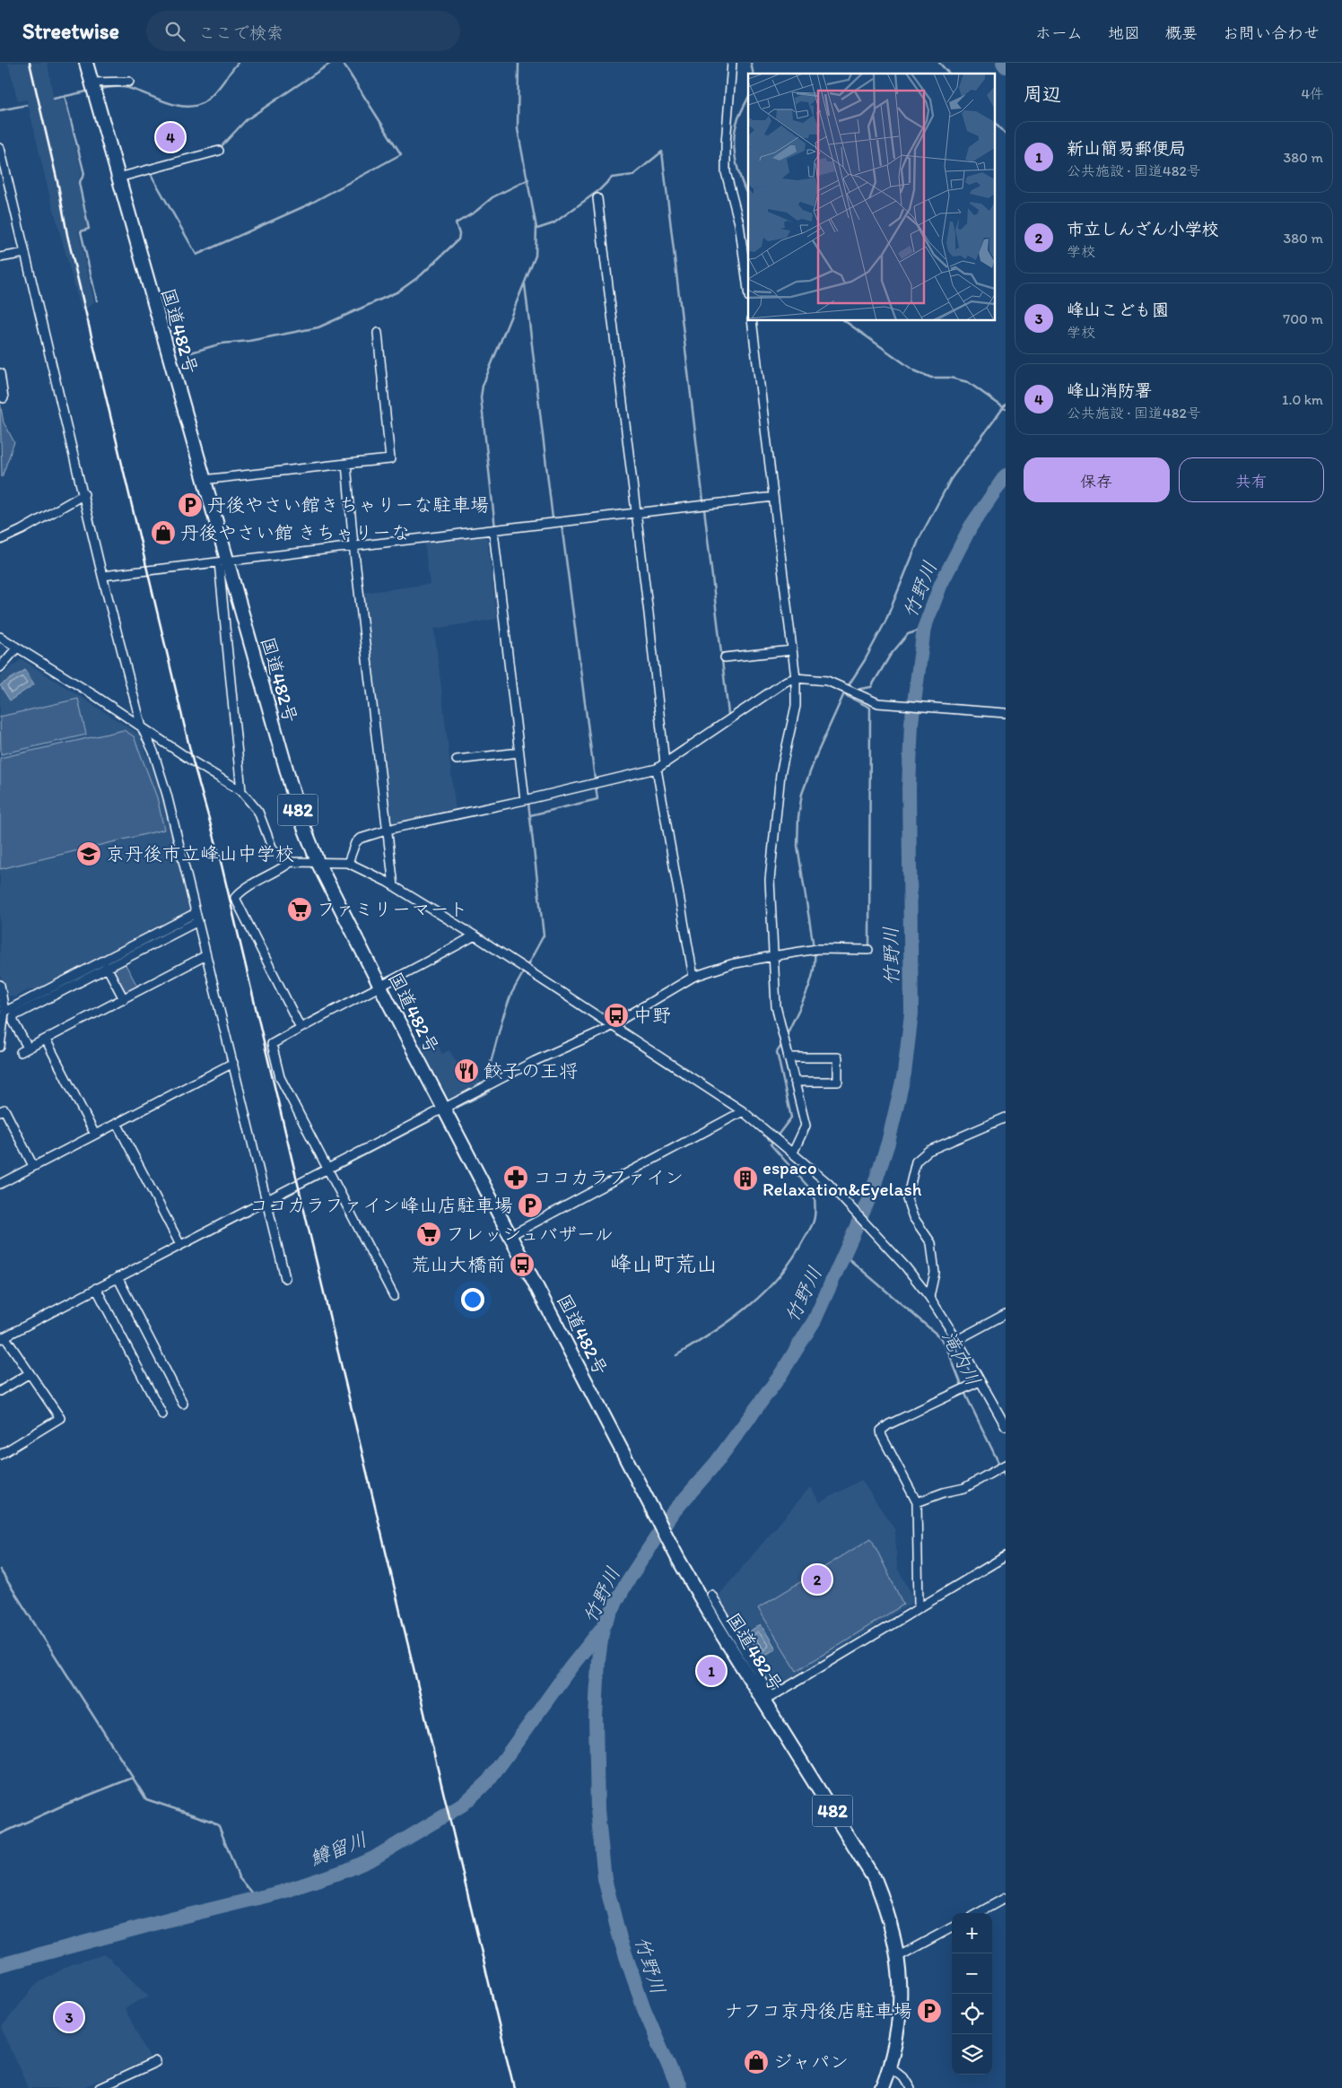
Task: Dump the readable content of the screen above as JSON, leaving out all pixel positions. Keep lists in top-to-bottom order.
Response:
{
  "streets": {
    "highway": ["国道482号", "482"]
  },
  "districts": ["峰山町荒山"],
  "water": ["竹野川", "滝内川", "鱒留川"],
  "places": {
    "parking": ["丹後やさい館きちゃりーな駐車場", "ココカラファイン峰山店駐車場", "ナフコ京丹後店駐車場"],
    "shop": ["丹後やさい館 きちゃりーな", "ジャパン"],
    "school or university": ["京丹後市立峰山中学校"],
    "supermarket": ["ファミリーマート", "フレッシュバザール"],
    "bus stop": ["中野", "荒山大橋前"],
    "restaurant": ["餃子の王将"],
    "pharmacy": ["ココカラファイン"],
    "building": ["espaco Relaxation&Eyelash"]
  },
  "page": {
    "header": "Streetwise",
    "search": "ここで検索",
    "nav": [
      "ホーム",
      "地図",
      "概要",
      "お問い合わせ"
    ],
    "heading": ["周辺", "4件"],
    "pins": [
      "4",
      "2",
      "1",
      "3"
    ],
    "list": [
      {
        "mark": "1",
        "name": "新山簡易郵便局",
        "note": "公共施設 · 国道482号",
        "value": "380 m"
      },
      {
        "mark": "2",
        "name": "市立しんざん小学校",
        "note": "学校",
        "value": "380 m"
      },
      {
        "mark": "3",
        "name": "峰山こども園",
        "note": "学校",
        "value": "700 m"
      },
      {
        "mark": "4",
        "name": "峰山消防署",
        "note": "公共施設 · 国道482号",
        "value": "1.0 km"
      }
    ],
    "buttons": ["保存", "共有"],
    "map_buttons": ["+", "−"]
  }
}
